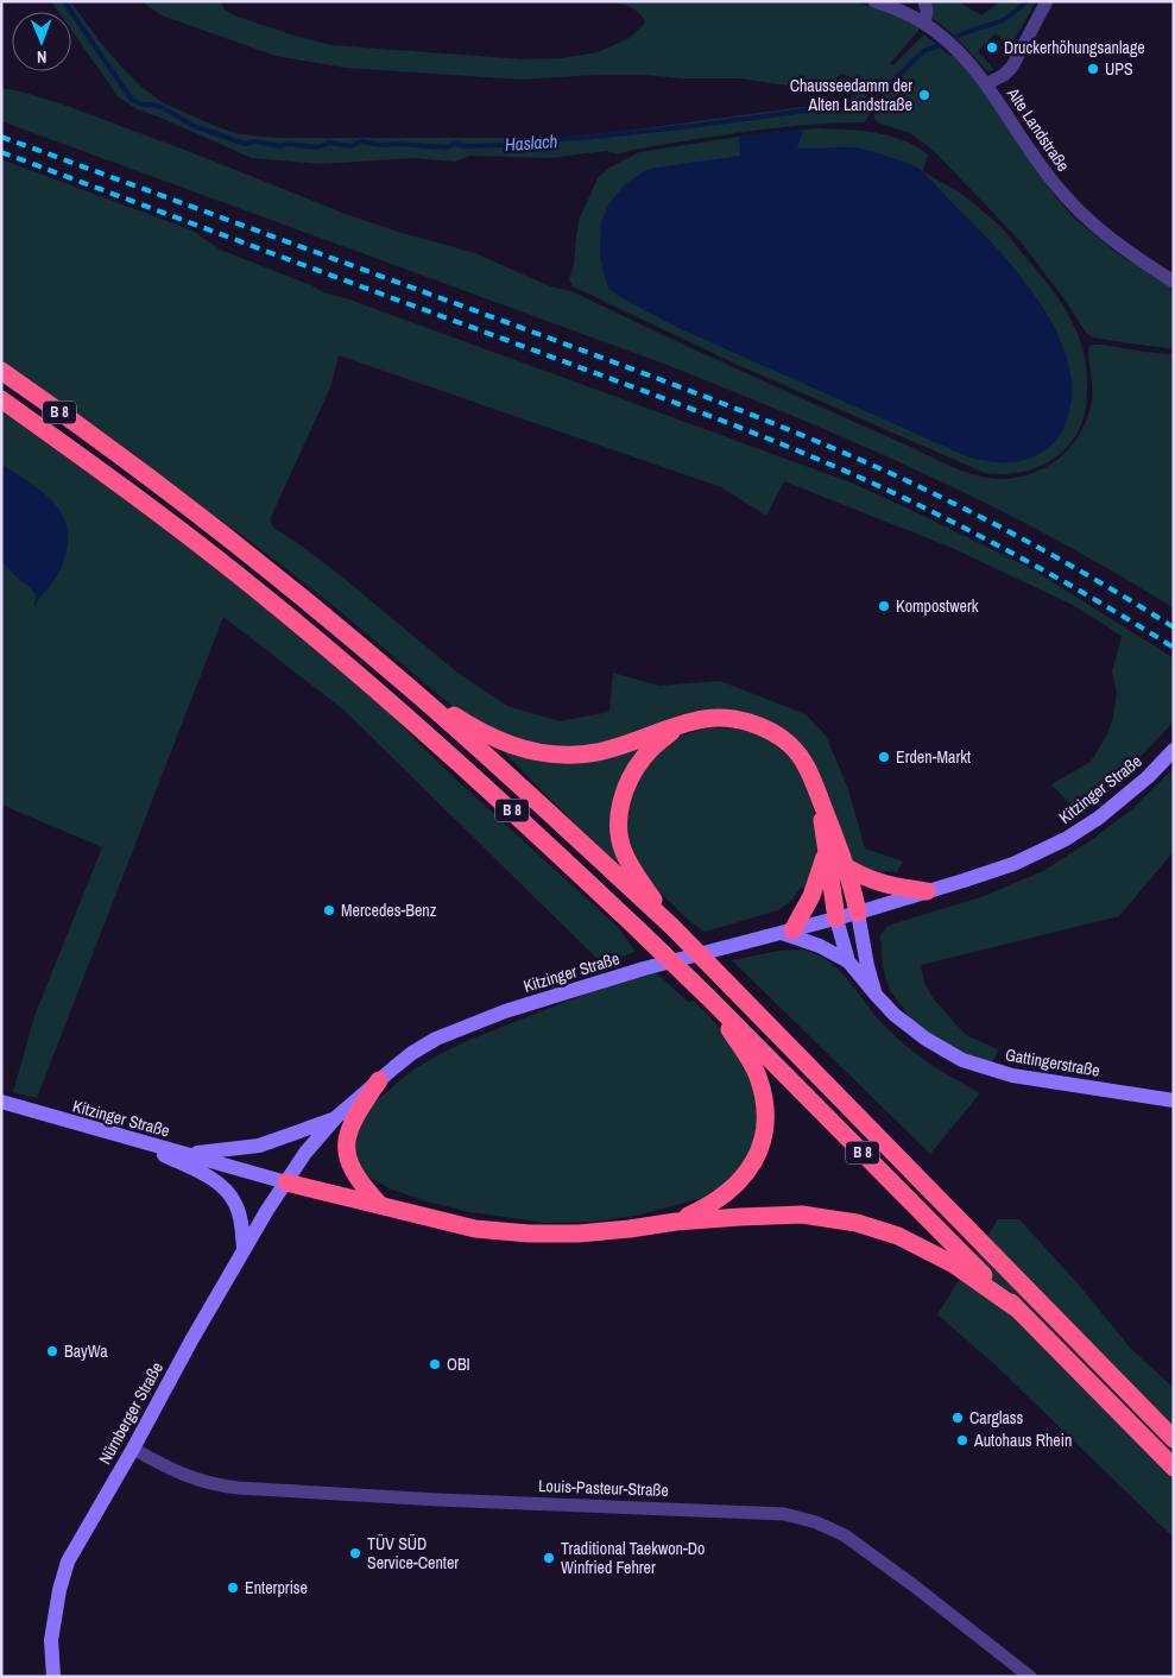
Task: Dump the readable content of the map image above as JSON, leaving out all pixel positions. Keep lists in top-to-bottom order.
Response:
{
  "streets": {
    "highway": ["B 8"],
    "street": [
      "Alte Landstraße",
      "Kitzinger Straße",
      "Gattingerstraße",
      "Nürnberger Straße",
      "Louis-Pasteur-Straße"
    ]
  },
  "crossings": [
    ["Kitzinger Straße", "Gattingerstraße"],
    ["Kitzinger Straße", "Nürnberger Straße"],
    ["Nürnberger Straße", "Louis-Pasteur-Straße"]
  ],
  "water": ["Haslach"],
  "places": [
    "Druckerhöhungsanlage",
    "UPS",
    "Chausseedamm der Alten Landstraße",
    "Kompostwerk",
    "Erden-Markt",
    "Mercedes-Benz",
    "BayWa",
    "OBI",
    "Carglass",
    "Autohaus Rhein",
    "TÜV SÜD Service-Center",
    "Traditional Taekwon-Do Winfried Fehrer",
    "Enterprise"
  ],
  "north": "bottom"
}
